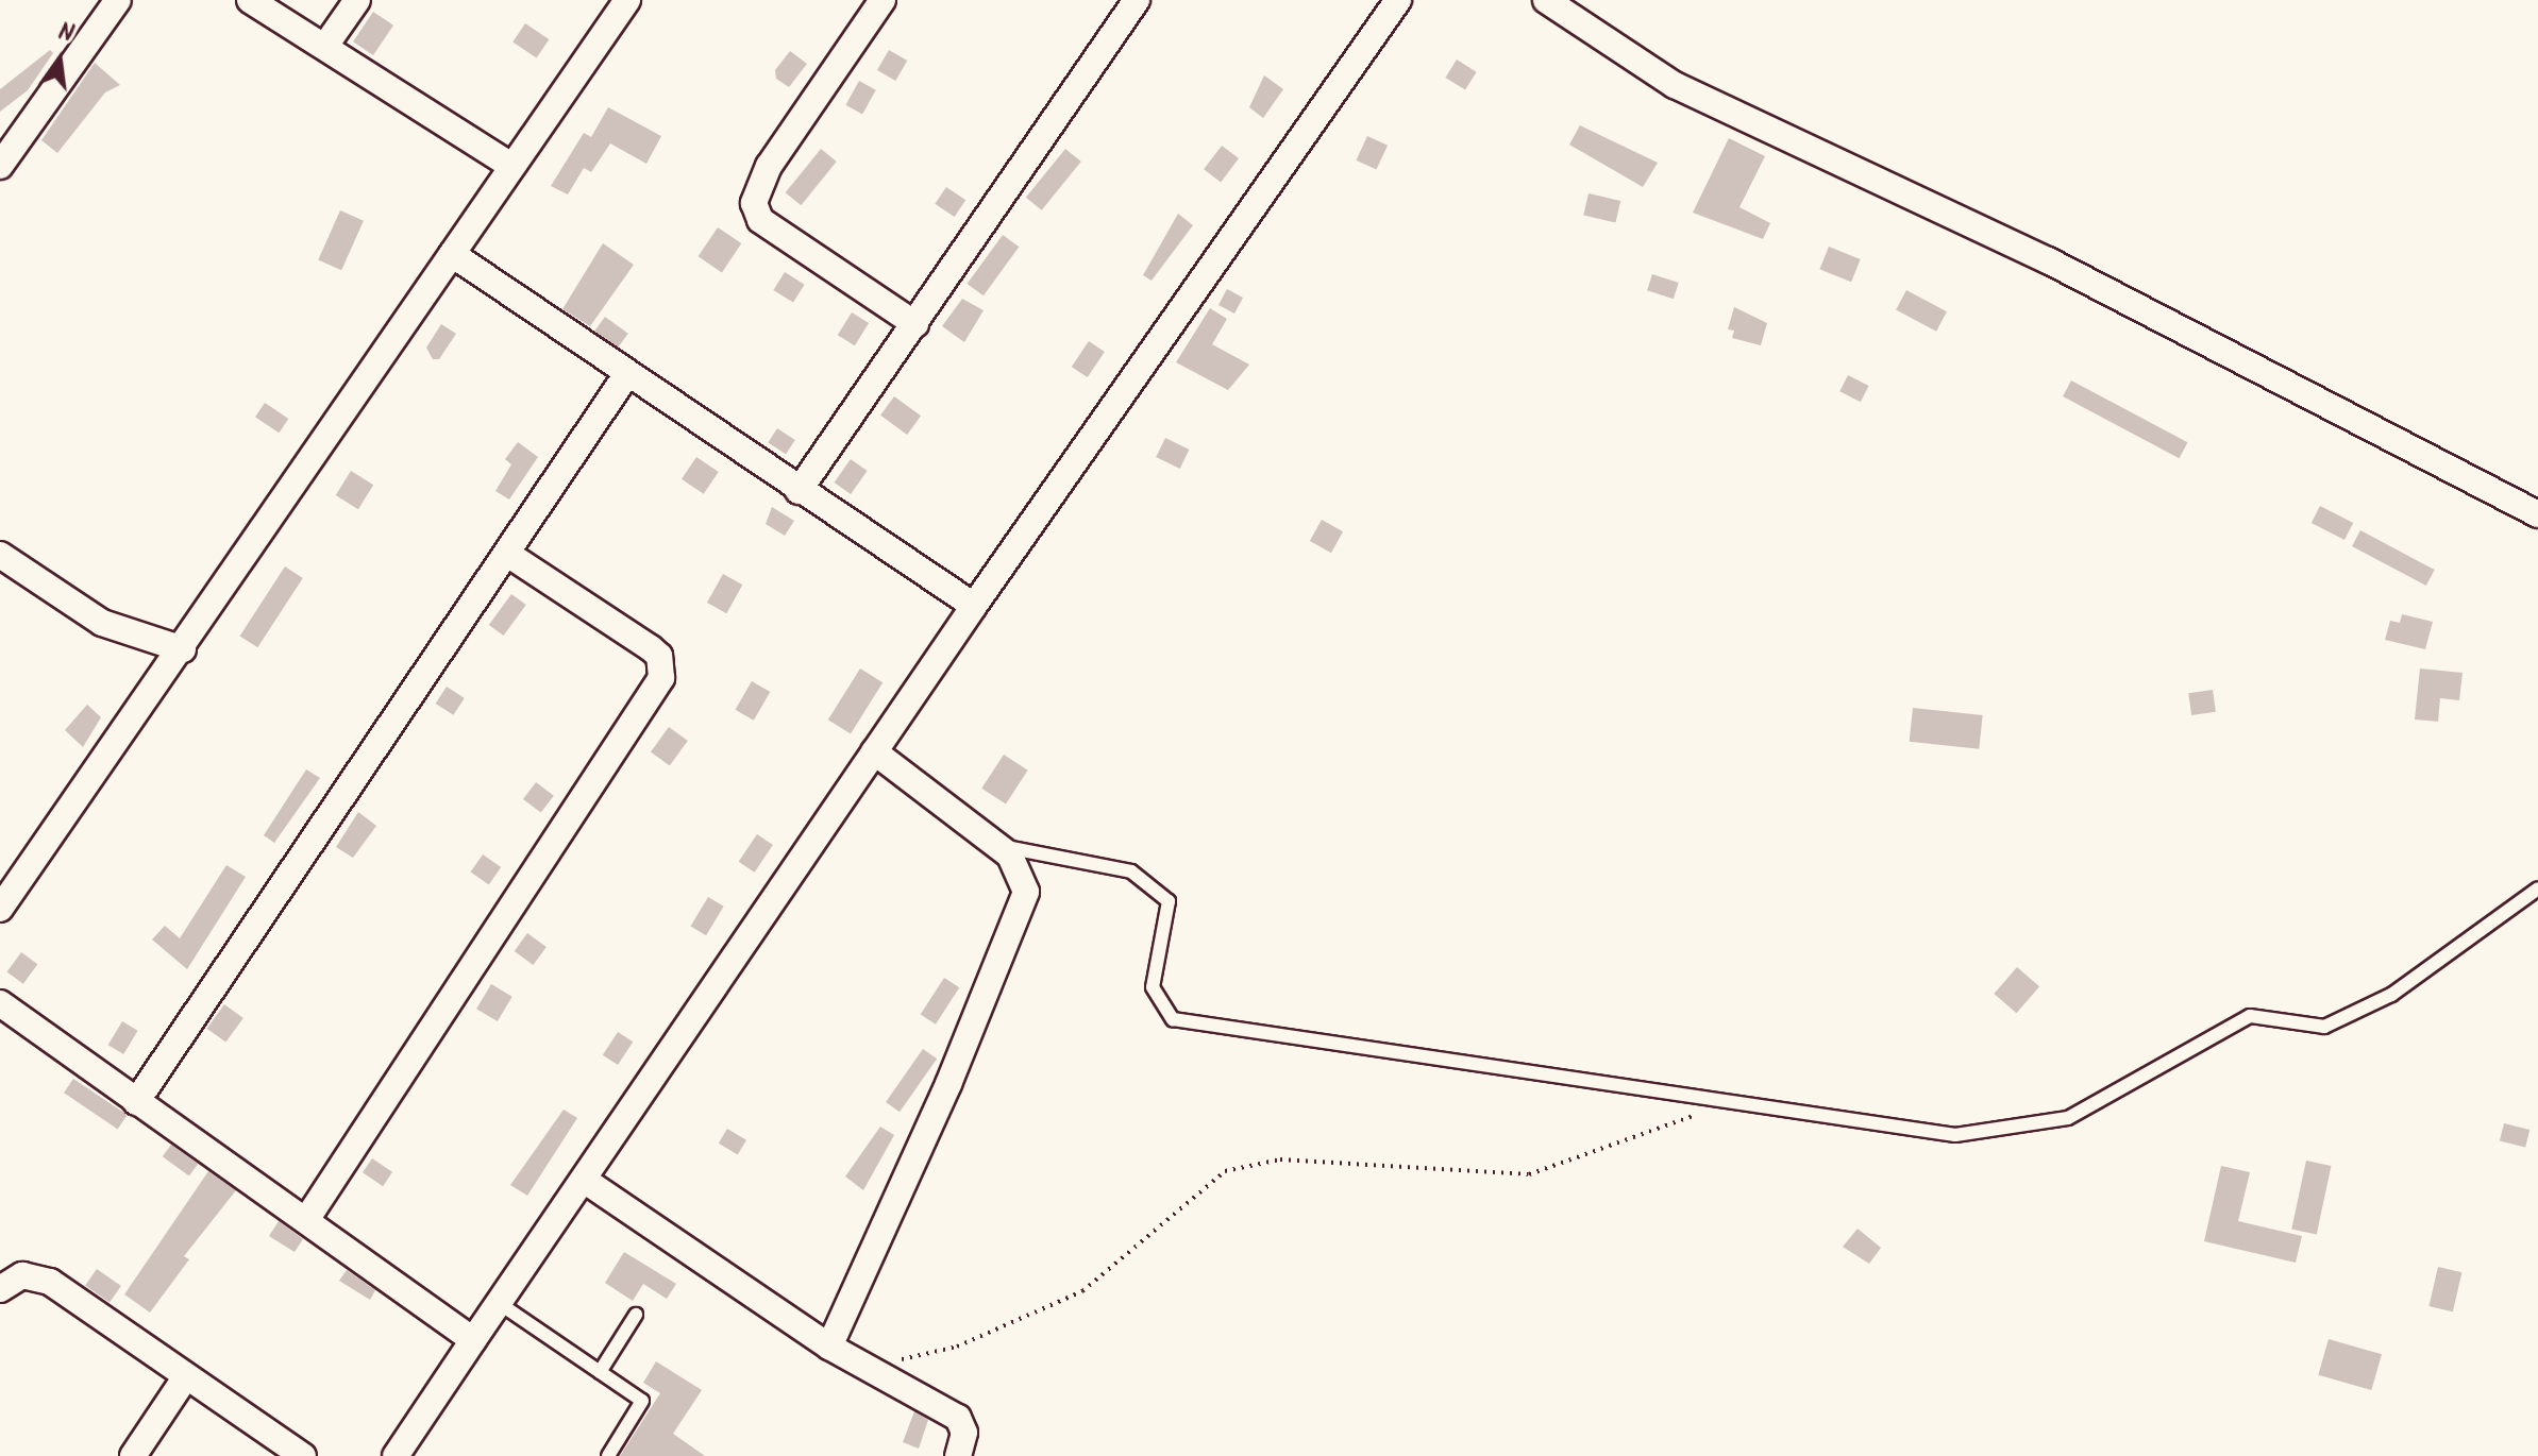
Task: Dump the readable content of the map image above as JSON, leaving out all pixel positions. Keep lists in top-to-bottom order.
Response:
{
  "north": "top"
}
